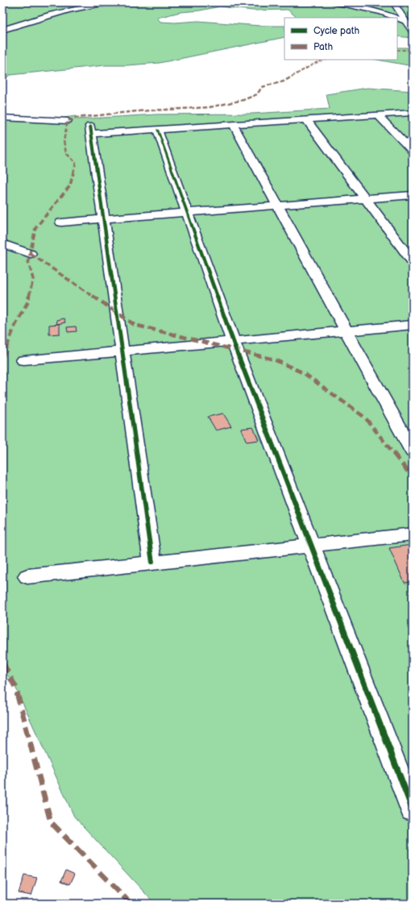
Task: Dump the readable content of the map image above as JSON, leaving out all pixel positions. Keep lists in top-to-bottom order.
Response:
{
  "legend": ["Cycle path", "Path"]
}
